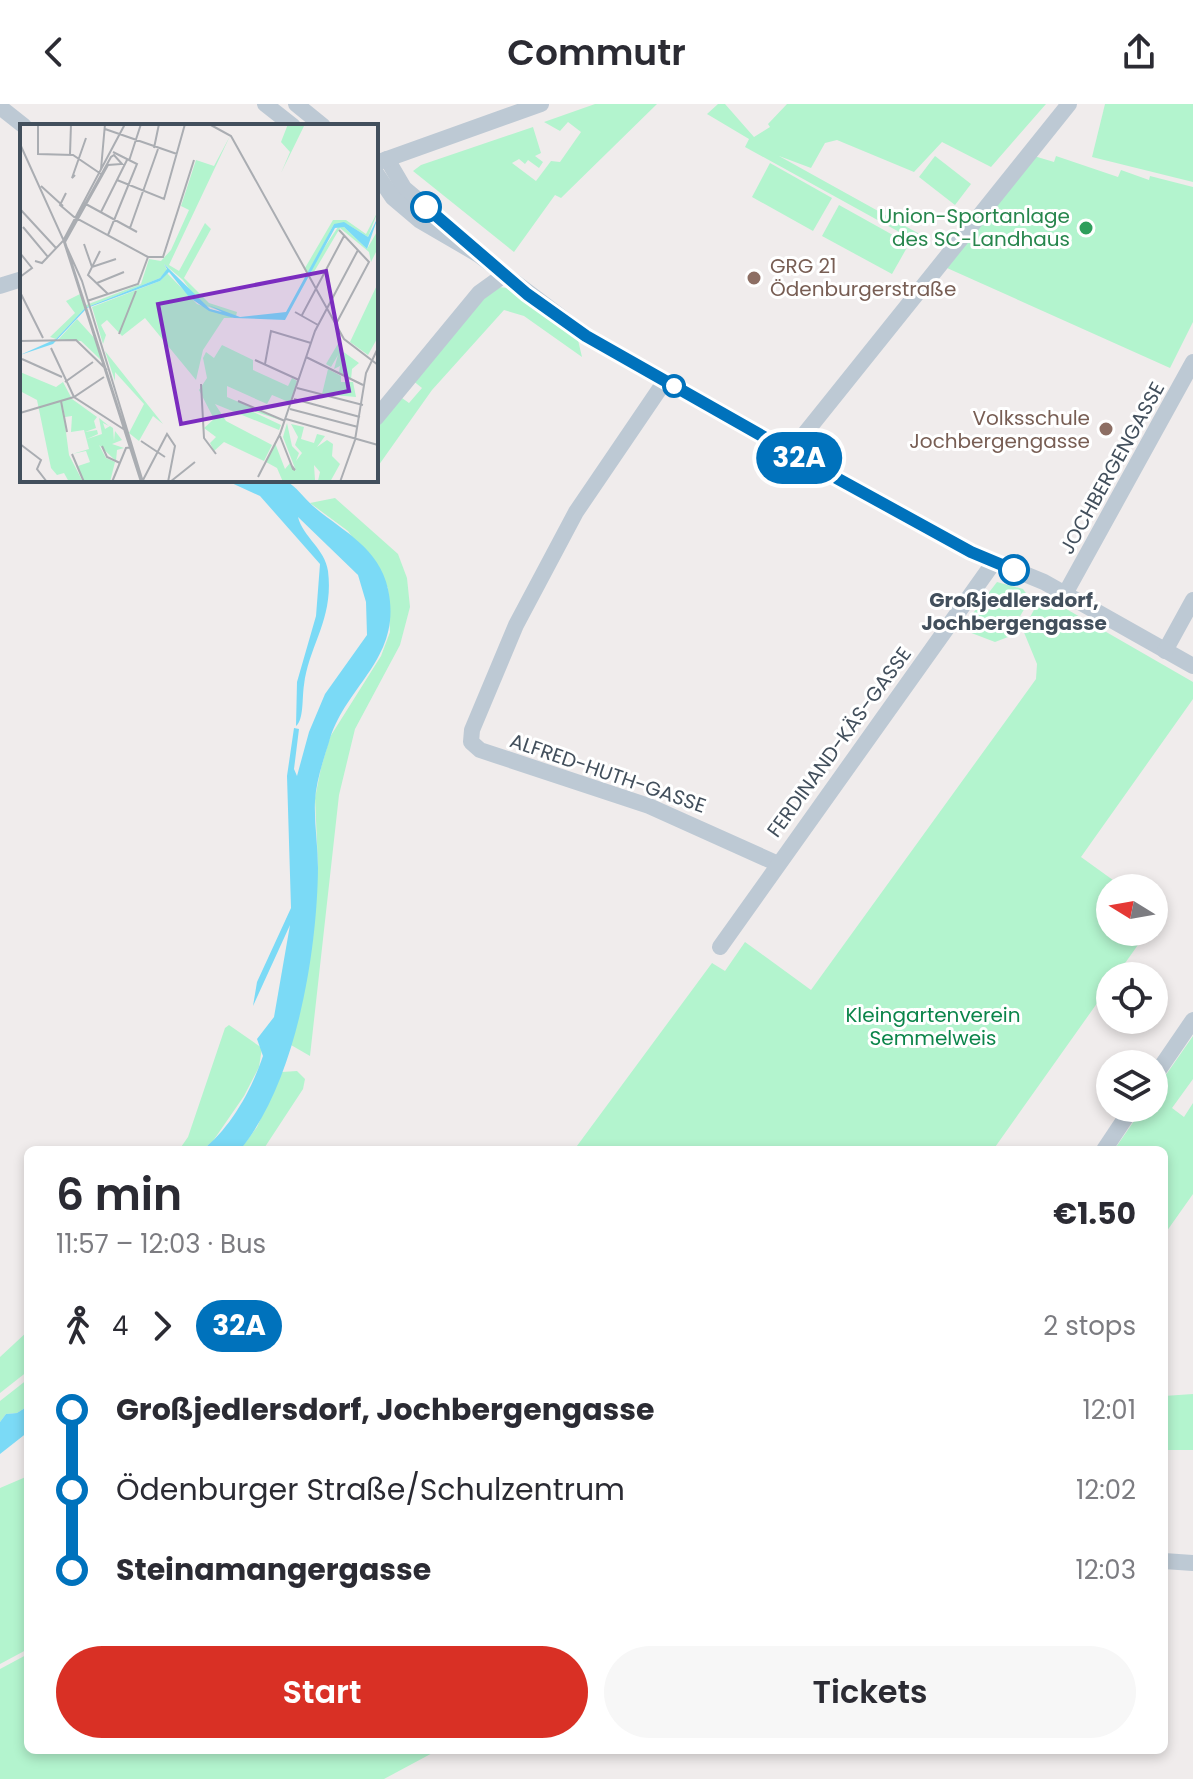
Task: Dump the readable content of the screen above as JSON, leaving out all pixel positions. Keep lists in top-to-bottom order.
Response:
{
  "streets": {
    "street": ["JOCHBERGENGASSE", "FERDINAND-KÄS-GASSE", "ALFRED-HUTH-GASSE"]
  },
  "crossings": [
    ["FERDINAND-KÄS-GASSE", "ALFRED-HUTH-GASSE"]
  ],
  "parks": ["Kleingartenverein Semmelweis"],
  "places": [
    "Union-Sportanlage des SC-Landhaus",
    "GRG 21 Ödenburgerstraße",
    "Volksschule Jochbergengasse",
    "Großjedlersdorf, Jochbergengasse"
  ],
  "lines": ["bus line 32A"],
  "north": "left",
  "page": {
    "header": "Commutr",
    "on_map": "32A",
    "heading": ["6 min", "11:57 – 12:03 · Bus", "€1.50"],
    "legs": ["4", "32A", "2 stops"],
    "list": [
      {
        "name": "Großjedlersdorf, Jochbergengasse",
        "value": "12:01"
      },
      {
        "name": "Ödenburger Straße/Schulzentrum",
        "value": "12:02"
      },
      {
        "name": "Steinamangergasse",
        "value": "12:03"
      }
    ],
    "buttons": ["Start", "Tickets"]
  }
}
